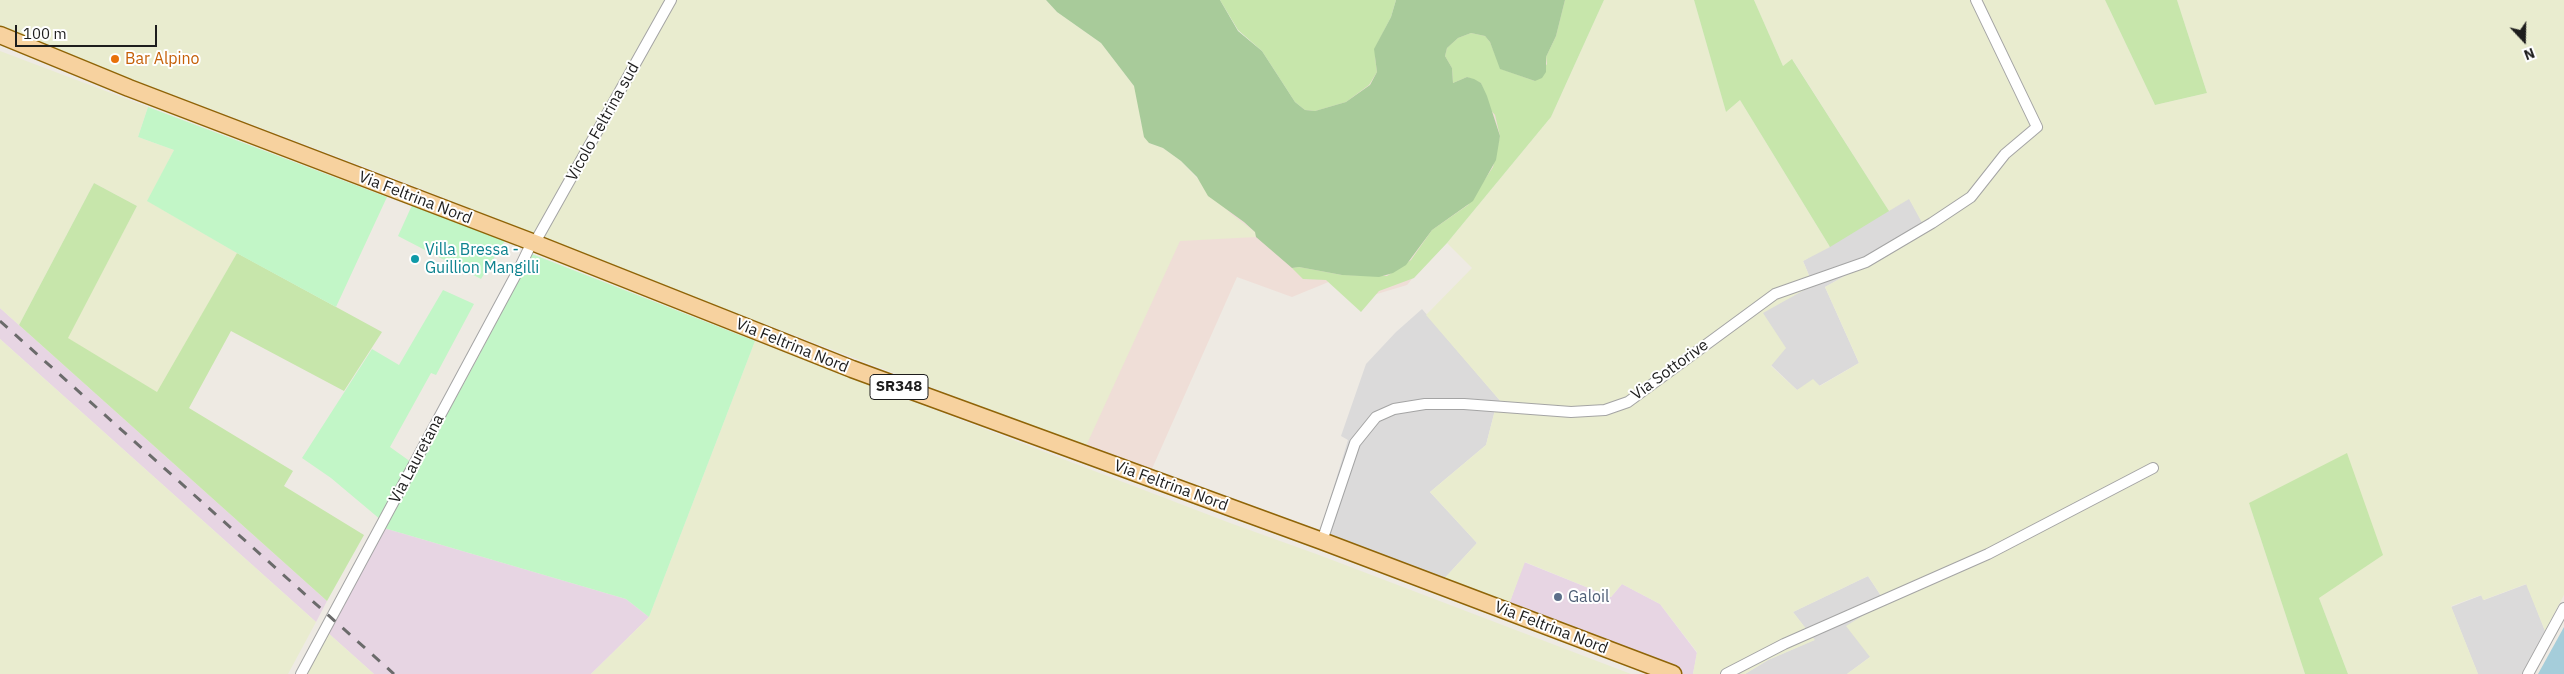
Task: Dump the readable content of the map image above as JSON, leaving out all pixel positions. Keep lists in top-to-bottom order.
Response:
{
  "streets": {
    "main road": ["Via Feltrina Nord", "SR348"],
    "street": ["Vicolo Feltrina sud", "Via Sottorive", "Via Lauretana"]
  },
  "crossings": [
    ["Vicolo Feltrina sud", "Via Feltrina Nord"],
    ["Vicolo Feltrina sud", "Via Lauretana"],
    ["Via Feltrina Nord", "Via Sottorive"],
    ["Via Feltrina Nord", "Via Lauretana"]
  ],
  "places": ["Bar Alpino", "Villa Bressa - Guillion Mangilli", "Galoil"],
  "scale_bar": "100 m",
  "north": "bottom"
}
